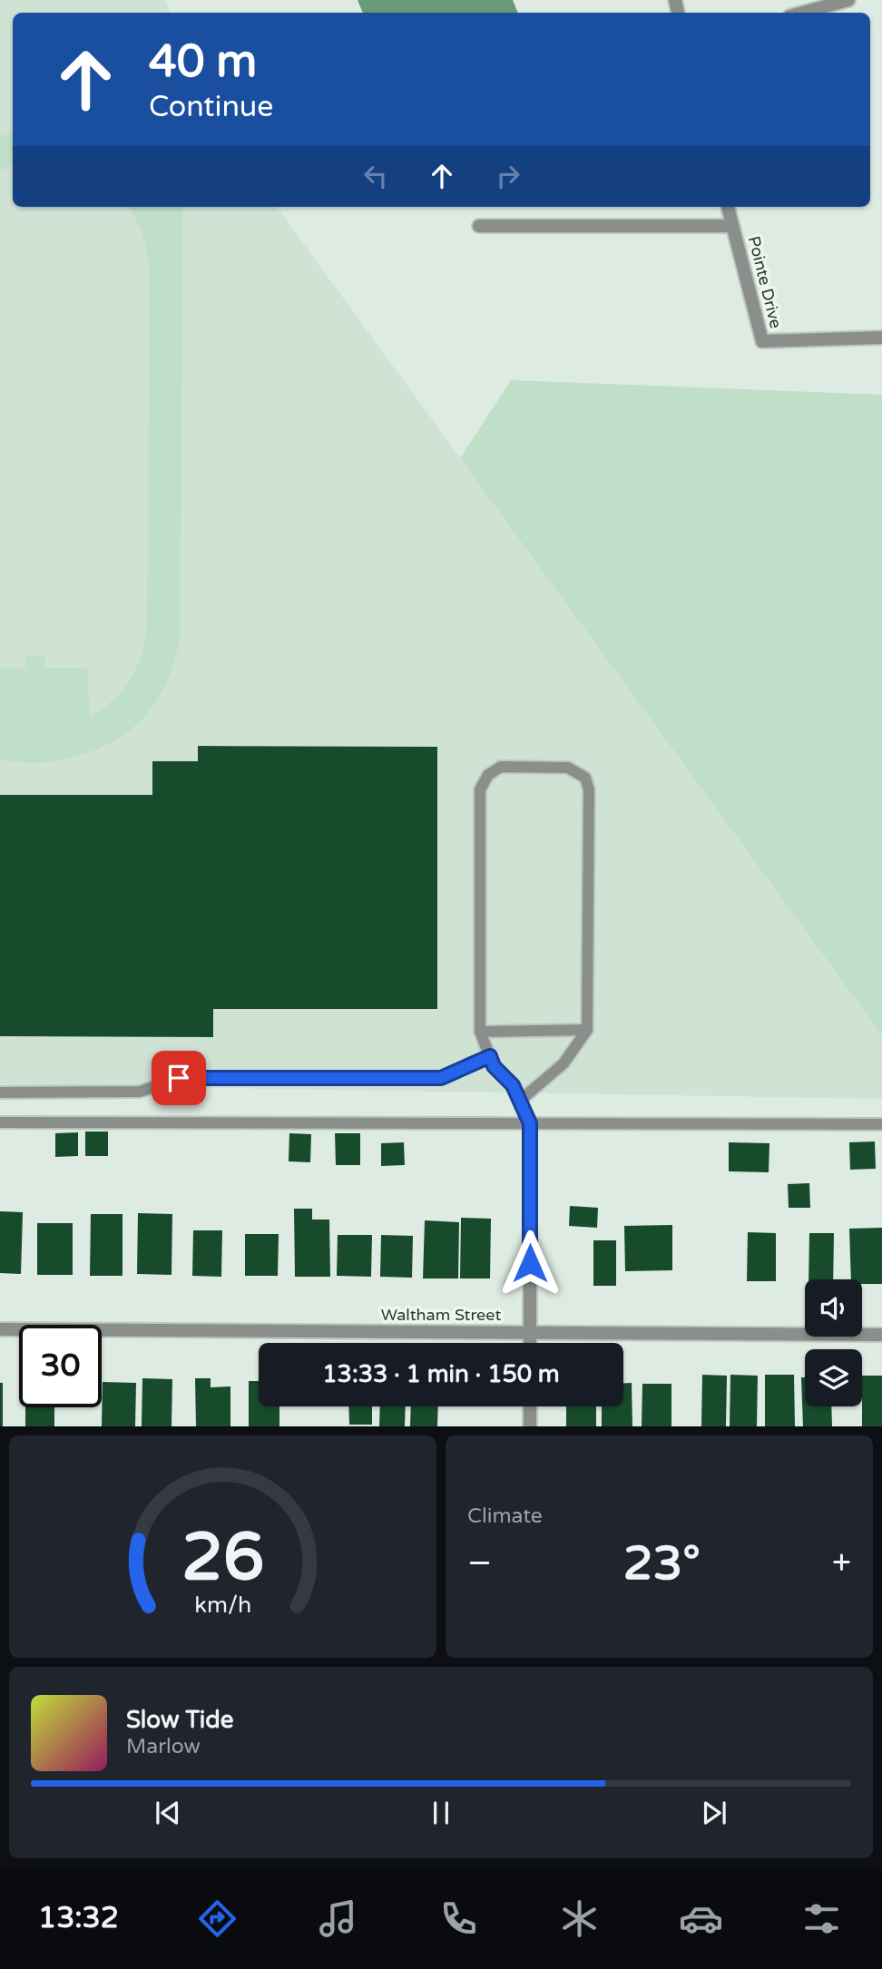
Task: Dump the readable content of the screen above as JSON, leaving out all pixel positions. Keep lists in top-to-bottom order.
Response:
{
  "streets": {
    "street": ["Pointe Drive", "Waltham Street"]
  },
  "page": {
    "turn": ["40 m", "Continue"],
    "limit": "30",
    "trip": "13:33 · 1 min · 150 m",
    "tile": "Climate",
    "heat": ["−", "23°", "+"],
    "song": ["Slow Tide", "Marlow"],
    "tabs": "13:32",
    "gauge": ["26", "km/h"]
  }
}
